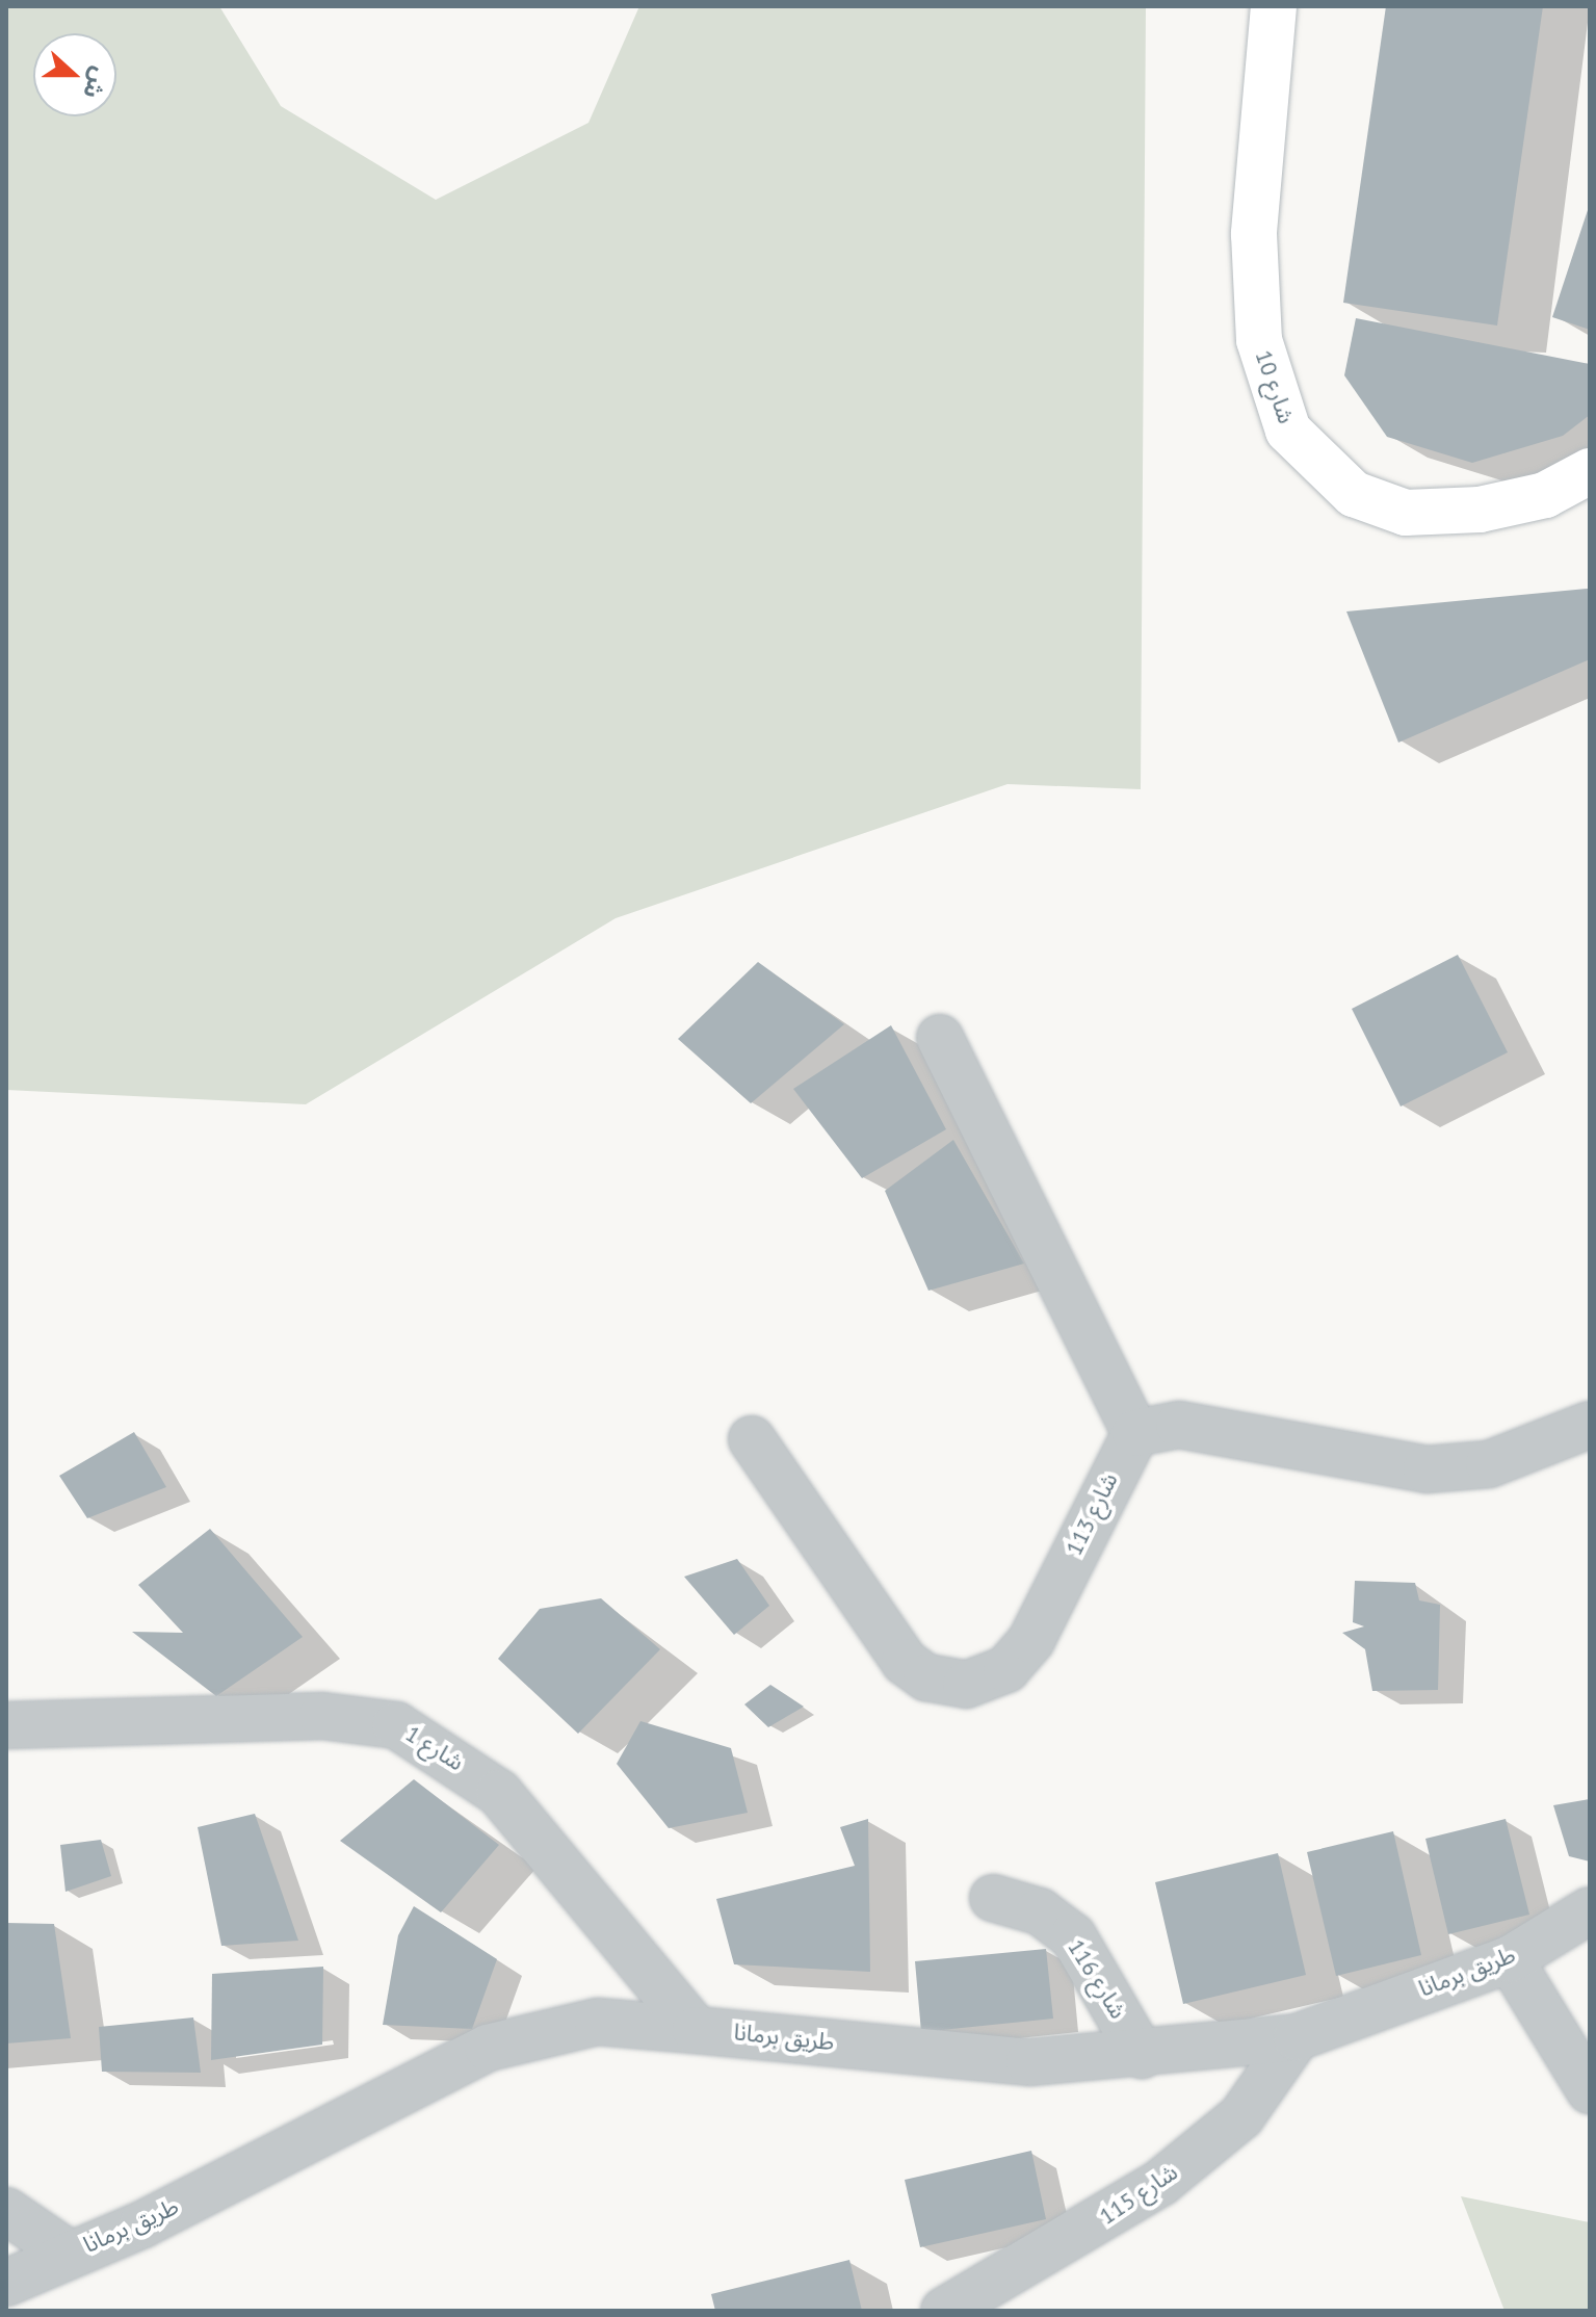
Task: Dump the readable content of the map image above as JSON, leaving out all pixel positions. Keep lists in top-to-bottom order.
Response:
{
  "streets": {
    "main road": ["شارع 10"],
    "street": [
      "شارع 113",
      "شارع 1",
      "طريق برمانا",
      "شارع 116",
      "شارع 115"
    ]
  },
  "crossings": [
    ["شارع 1", "طريق برمانا"],
    ["طريق برمانا", "شارع 116"],
    ["طريق برمانا", "شارع 115"]
  ],
  "north": "right"
}
